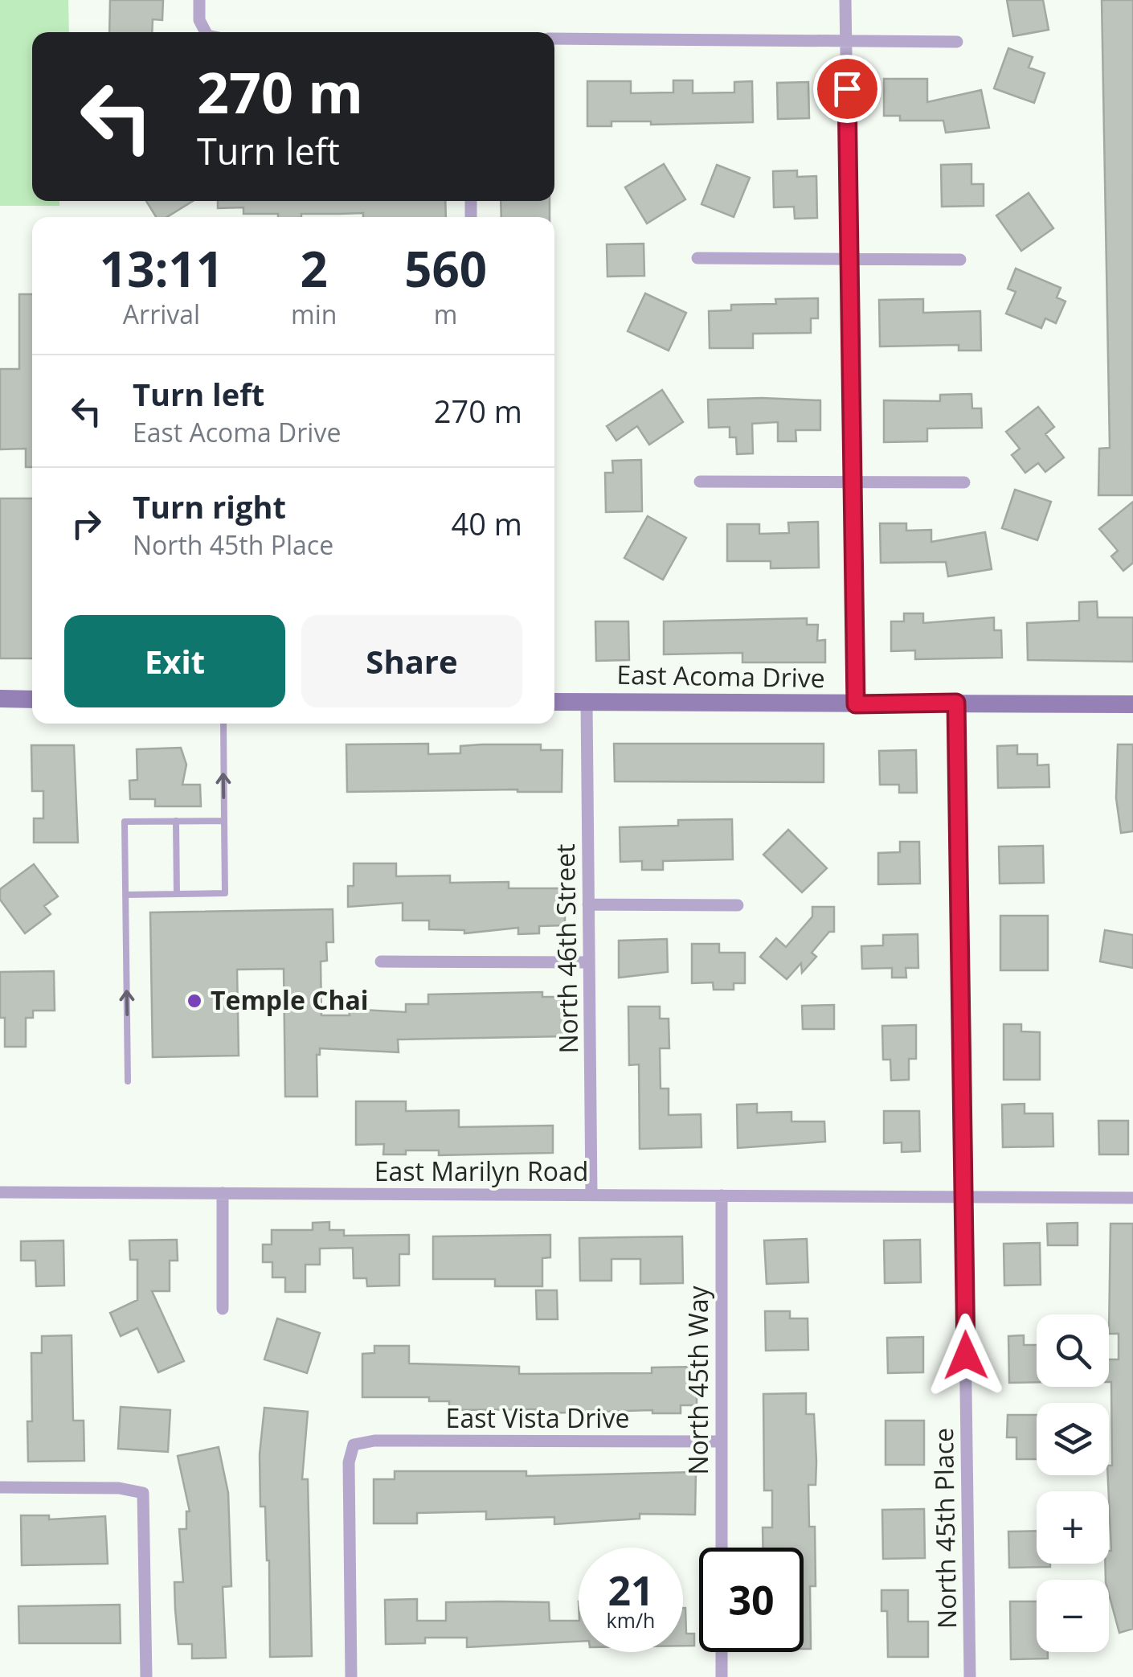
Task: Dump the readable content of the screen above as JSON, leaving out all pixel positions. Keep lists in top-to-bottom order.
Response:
{
  "streets": {
    "street": [
      "East Acoma Drive",
      "North 46th Street",
      "East Marilyn Road",
      "North 45th Way",
      "East Vista Drive",
      "North 45th Place"
    ]
  },
  "crossings": [
    ["East Acoma Drive", "North 46th Street"],
    ["East Acoma Drive", "North 45th Place"],
    ["North 46th Street", "East Marilyn Road"],
    ["East Marilyn Road", "North 45th Way"],
    ["East Marilyn Road", "North 45th Place"],
    ["North 45th Way", "East Vista Drive"]
  ],
  "places": ["Temple Chai"],
  "page": {
    "turn": ["270 m", "Turn left"],
    "eta": [
      "13:11",
      "Arrival",
      "2",
      "min",
      "560",
      "m"
    ],
    "list": [
      {
        "name": "Turn left",
        "note": "East Acoma Drive",
        "value": "270 m"
      },
      {
        "name": "Turn right",
        "note": "North 45th Place",
        "value": "40 m"
      }
    ],
    "buttons": ["Exit", "Share"],
    "map_buttons": ["+", "−"],
    "speed": "21 km/h",
    "limit": "30"
  }
}
